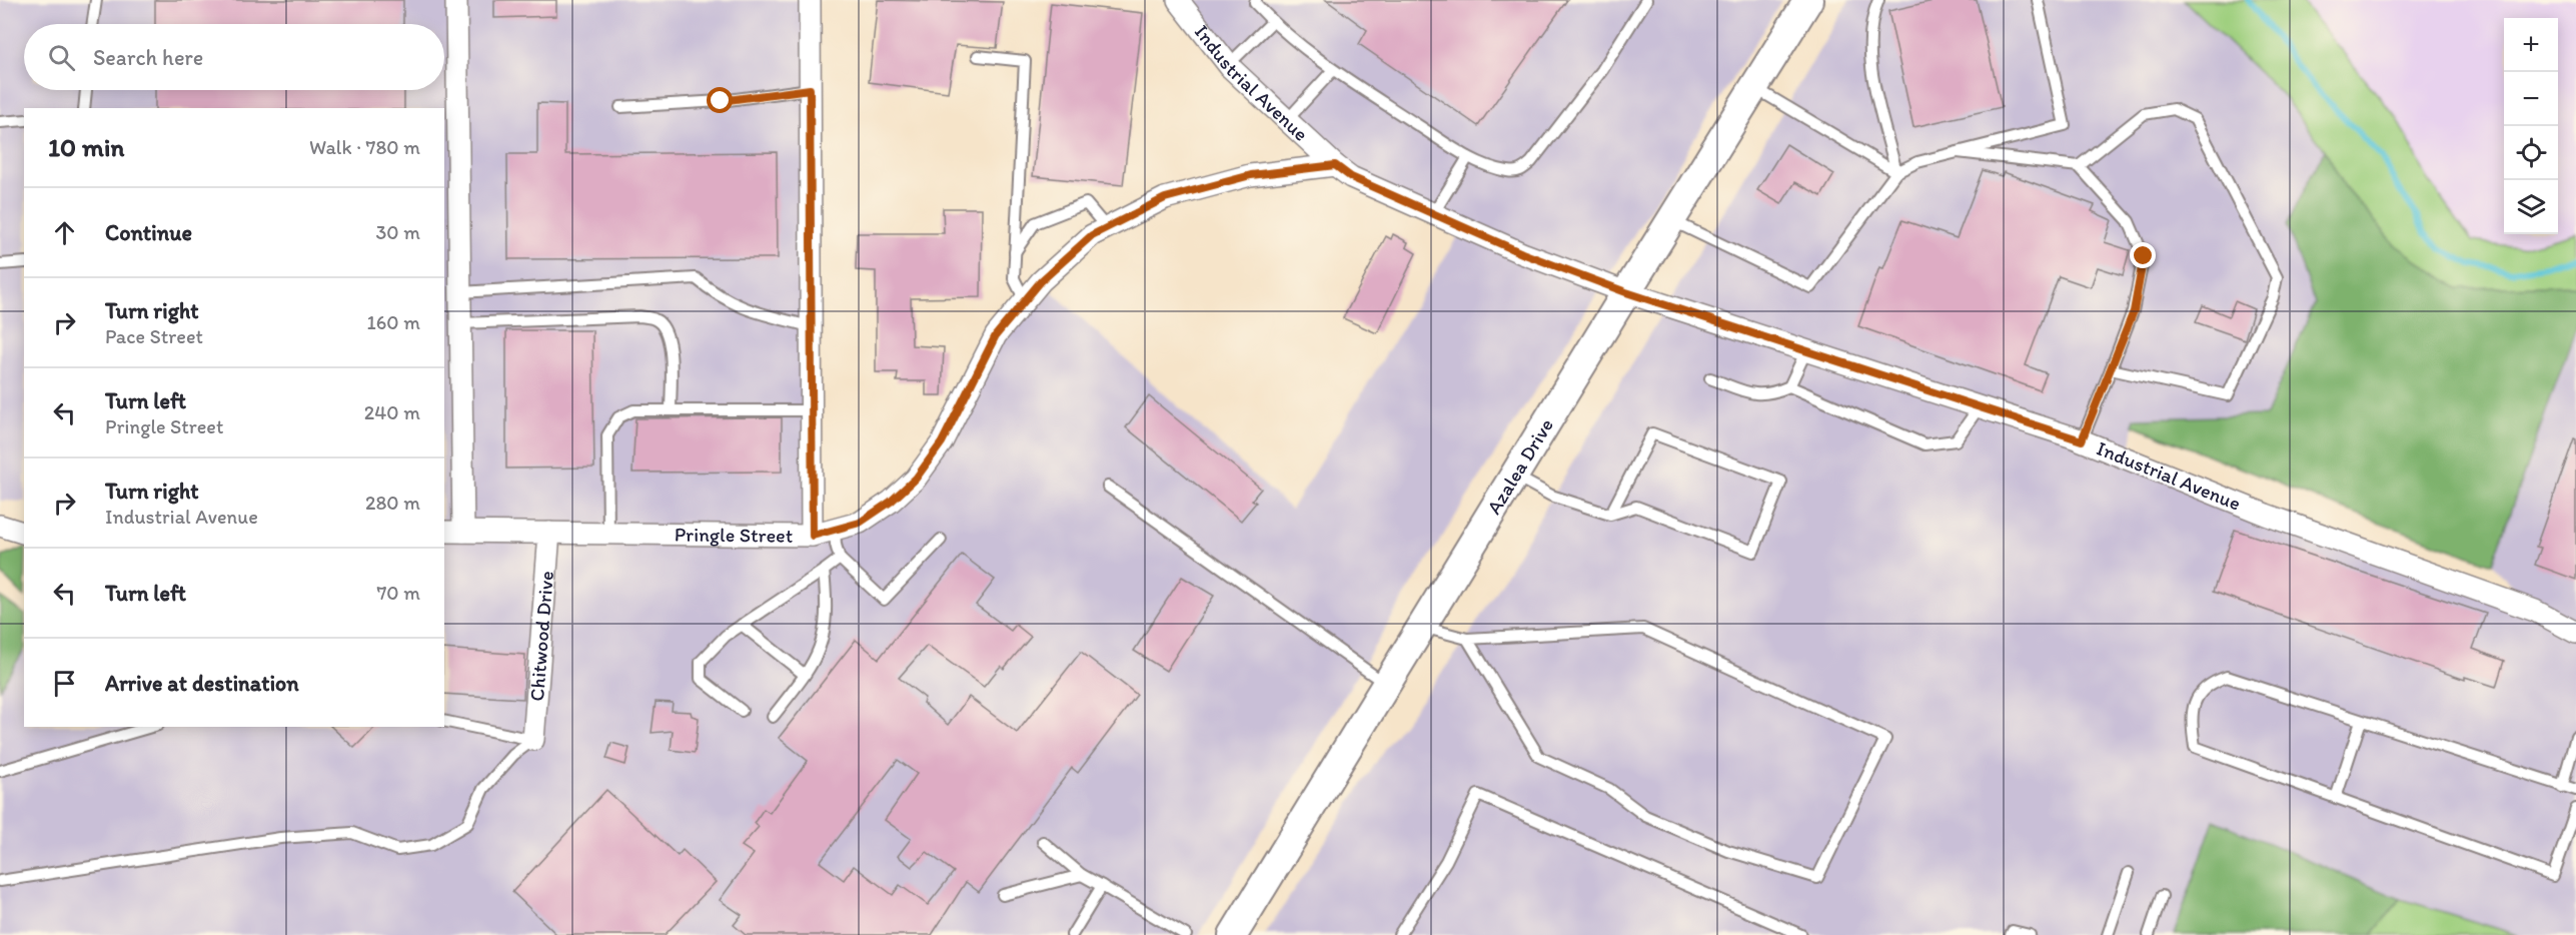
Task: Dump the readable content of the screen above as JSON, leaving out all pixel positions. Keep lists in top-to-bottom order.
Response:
{
  "streets": {
    "street": [
      "Industrial Avenue",
      "Azalea Drive",
      "Pringle Street",
      "Chitwood Drive"
    ]
  },
  "crossings": [
    ["Industrial Avenue", "Azalea Drive"],
    ["Industrial Avenue", "Pringle Street"],
    ["Pringle Street", "Chitwood Drive"]
  ],
  "page": {
    "map_buttons": ["+", "−"],
    "search": "Search here",
    "heading": ["10 min", "Walk · 780 m"],
    "list": [
      ["Continue", "30 m"],
      ["Turn right", "Pace Street", "160 m"],
      ["Turn left", "Pringle Street", "240 m"],
      ["Turn right", "Industrial Avenue", "280 m"],
      ["Turn left", "70 m"],
      "Arrive at destination"
    ]
  }
}
